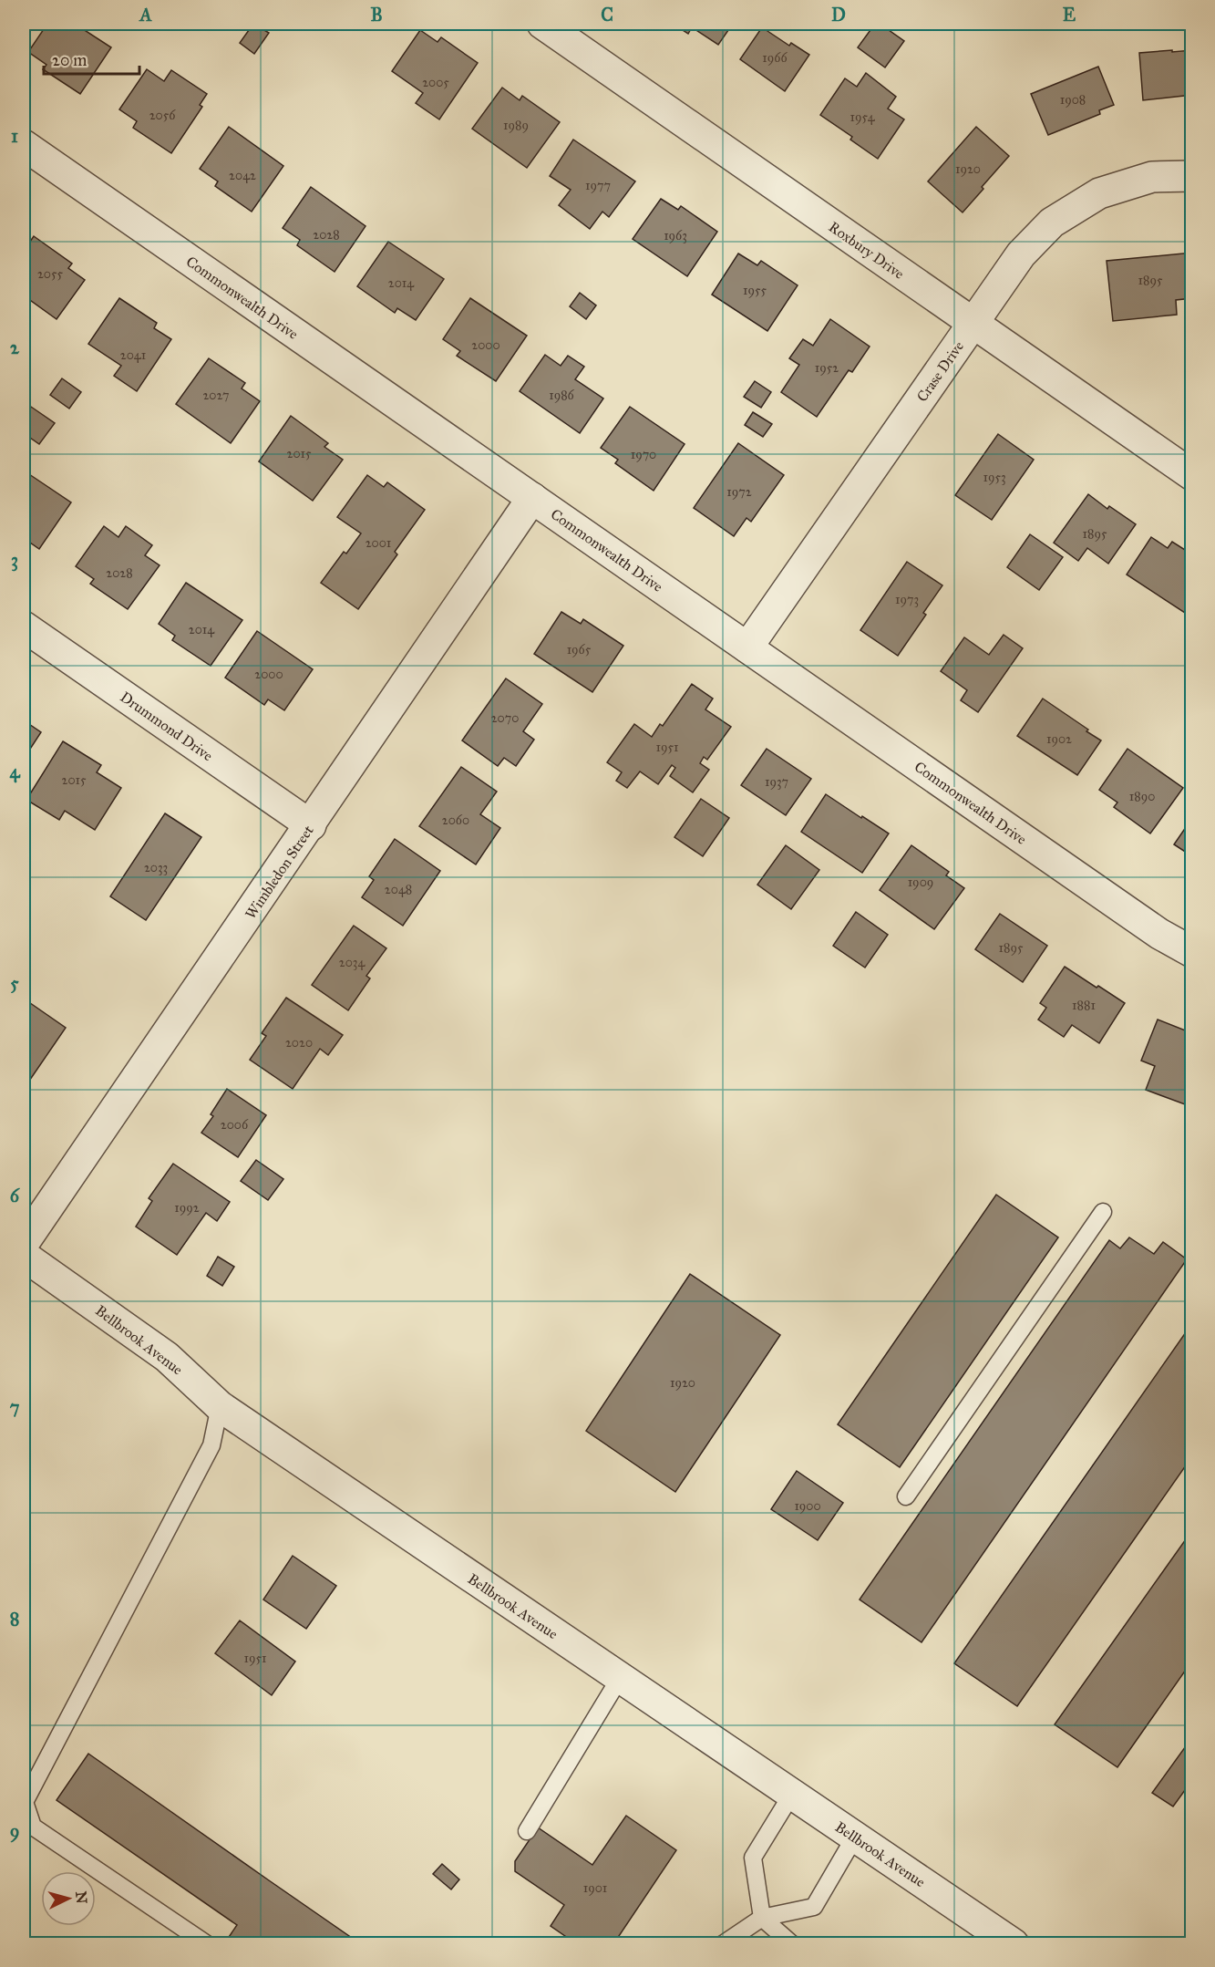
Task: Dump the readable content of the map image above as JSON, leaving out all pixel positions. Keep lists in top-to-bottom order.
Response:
{
  "streets": {
    "street": [
      "Roxbury Drive",
      "Commonwealth Drive",
      "Crase Drive",
      "Drummond Drive",
      "Wimbledon Street",
      "Bellbrook Avenue"
    ]
  },
  "crossings": [
    ["Roxbury Drive", "Crase Drive"],
    ["Commonwealth Drive", "Crase Drive"],
    ["Commonwealth Drive", "Wimbledon Street"],
    ["Drummond Drive", "Wimbledon Street"],
    ["Wimbledon Street", "Bellbrook Avenue"]
  ],
  "house_numbers": [
    "1966",
    "2005",
    "1908",
    "2056",
    "1954",
    "1989",
    "1920",
    "2042",
    "1977",
    "2028",
    "1963",
    "2055",
    "1895",
    "2014",
    "1955",
    "2000",
    "2041",
    "1952",
    "2027",
    "1986",
    "2015",
    "1970",
    "1953",
    "1972",
    "1895",
    "2001",
    "2028",
    "1973",
    "2014",
    "1965",
    "2000",
    "2070",
    "1902",
    "1951",
    "2015",
    "1937",
    "1890",
    "2060",
    "2033",
    "1909",
    "2048",
    "1895",
    "2034",
    "1881",
    "2020",
    "2006",
    "1992",
    "1920",
    "1900",
    "1951",
    "1901"
  ],
  "scale_bar": "20 m",
  "north": "right",
  "grid": {
    "columns": [
      "A",
      "B",
      "C",
      "D",
      "E"
    ],
    "rows": [
      "1",
      "2",
      "3",
      "4",
      "5",
      "6",
      "7",
      "8",
      "9"
    ]
  }
}
